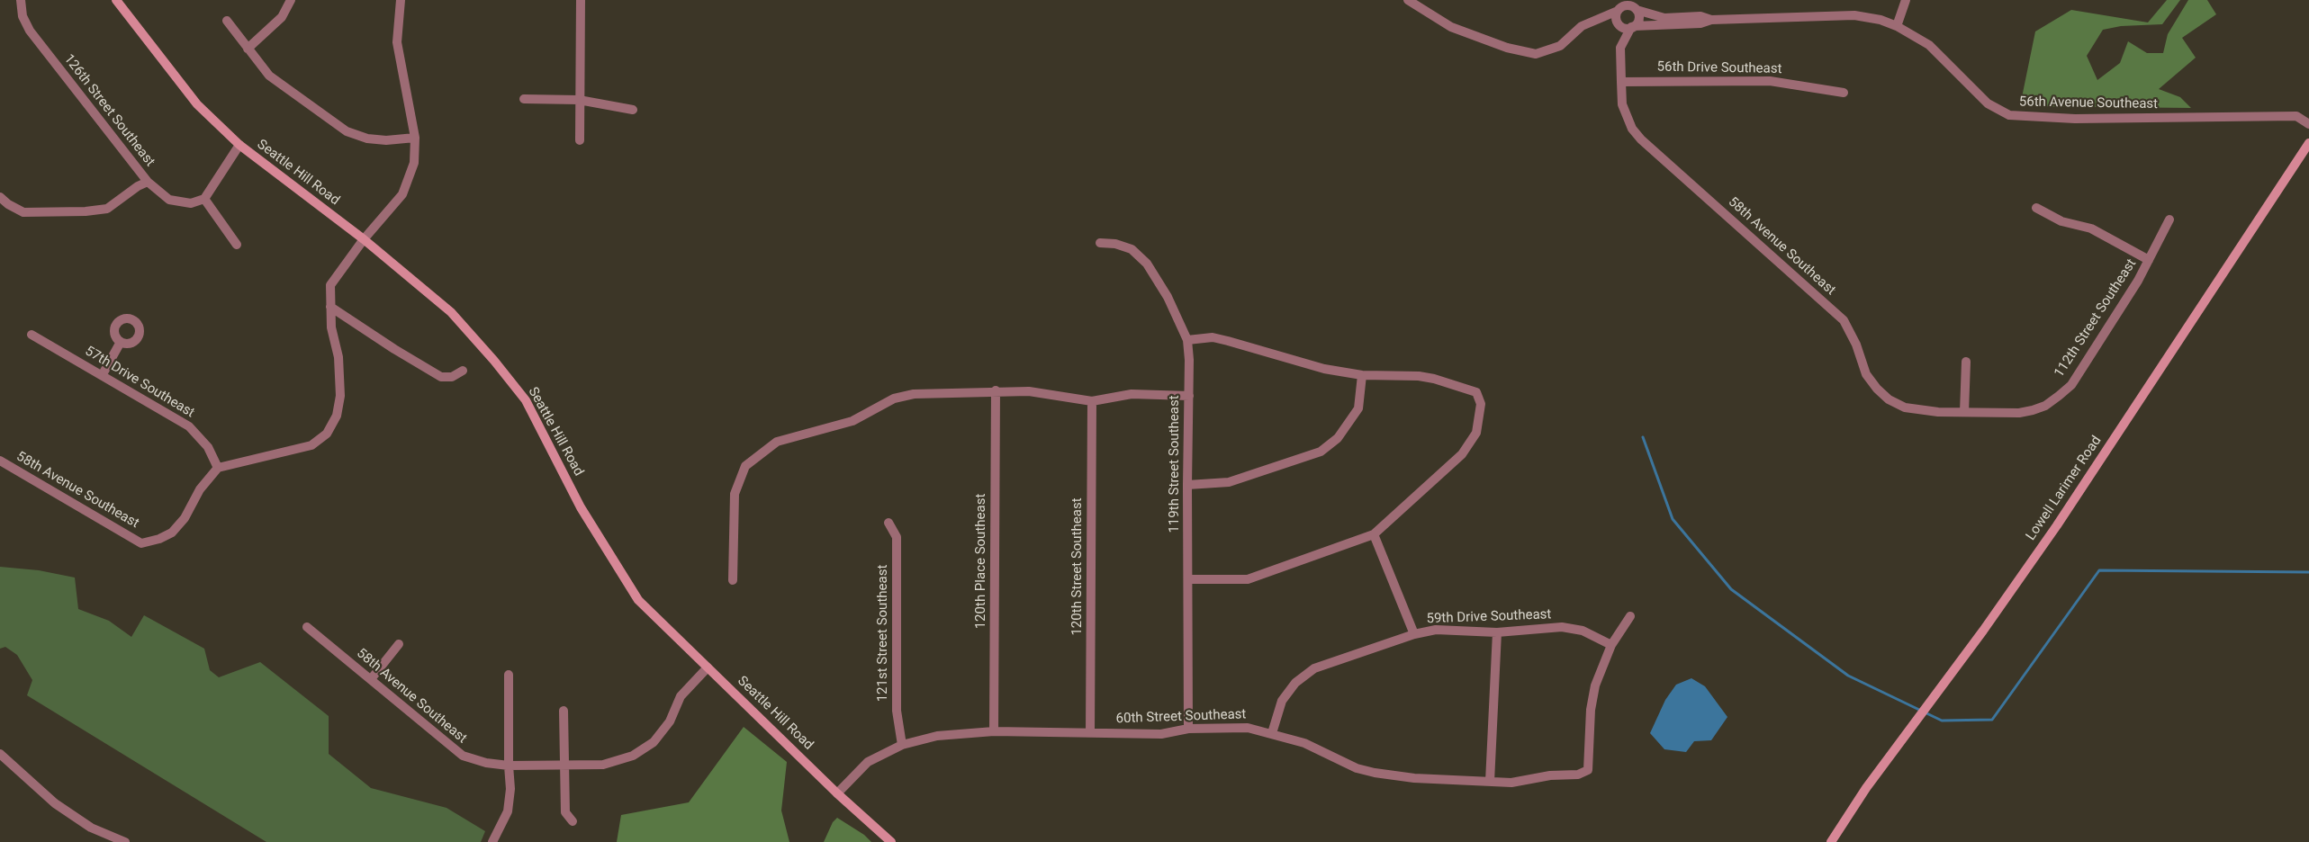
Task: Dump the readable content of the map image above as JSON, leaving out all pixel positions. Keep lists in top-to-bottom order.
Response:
{
  "streets": {
    "main road": ["Seattle Hill Road", "Lowell Larimer Road"],
    "street": [
      "56th Drive Southeast",
      "56th Avenue Southeast",
      "126th Street Southeast",
      "58th Avenue Southeast",
      "112th Street Southeast",
      "57th Drive Southeast",
      "119th Street Southeast",
      "120th Place Southeast",
      "120th Street Southeast",
      "59th Drive Southeast",
      "121st Street Southeast",
      "60th Street Southeast"
    ]
  },
  "crossings": [
    ["56th Drive Southeast", "58th Avenue Southeast"],
    ["56th Avenue Southeast", "58th Avenue Southeast"],
    ["Seattle Hill Road", "58th Avenue Southeast"],
    ["Seattle Hill Road", "60th Street Southeast"],
    ["58th Avenue Southeast", "112th Street Southeast"],
    ["58th Avenue Southeast", "57th Drive Southeast"],
    ["119th Street Southeast", "60th Street Southeast"],
    ["120th Place Southeast", "60th Street Southeast"],
    ["120th Street Southeast", "60th Street Southeast"],
    ["59th Drive Southeast", "60th Street Southeast"],
    ["121st Street Southeast", "60th Street Southeast"]
  ]
}
